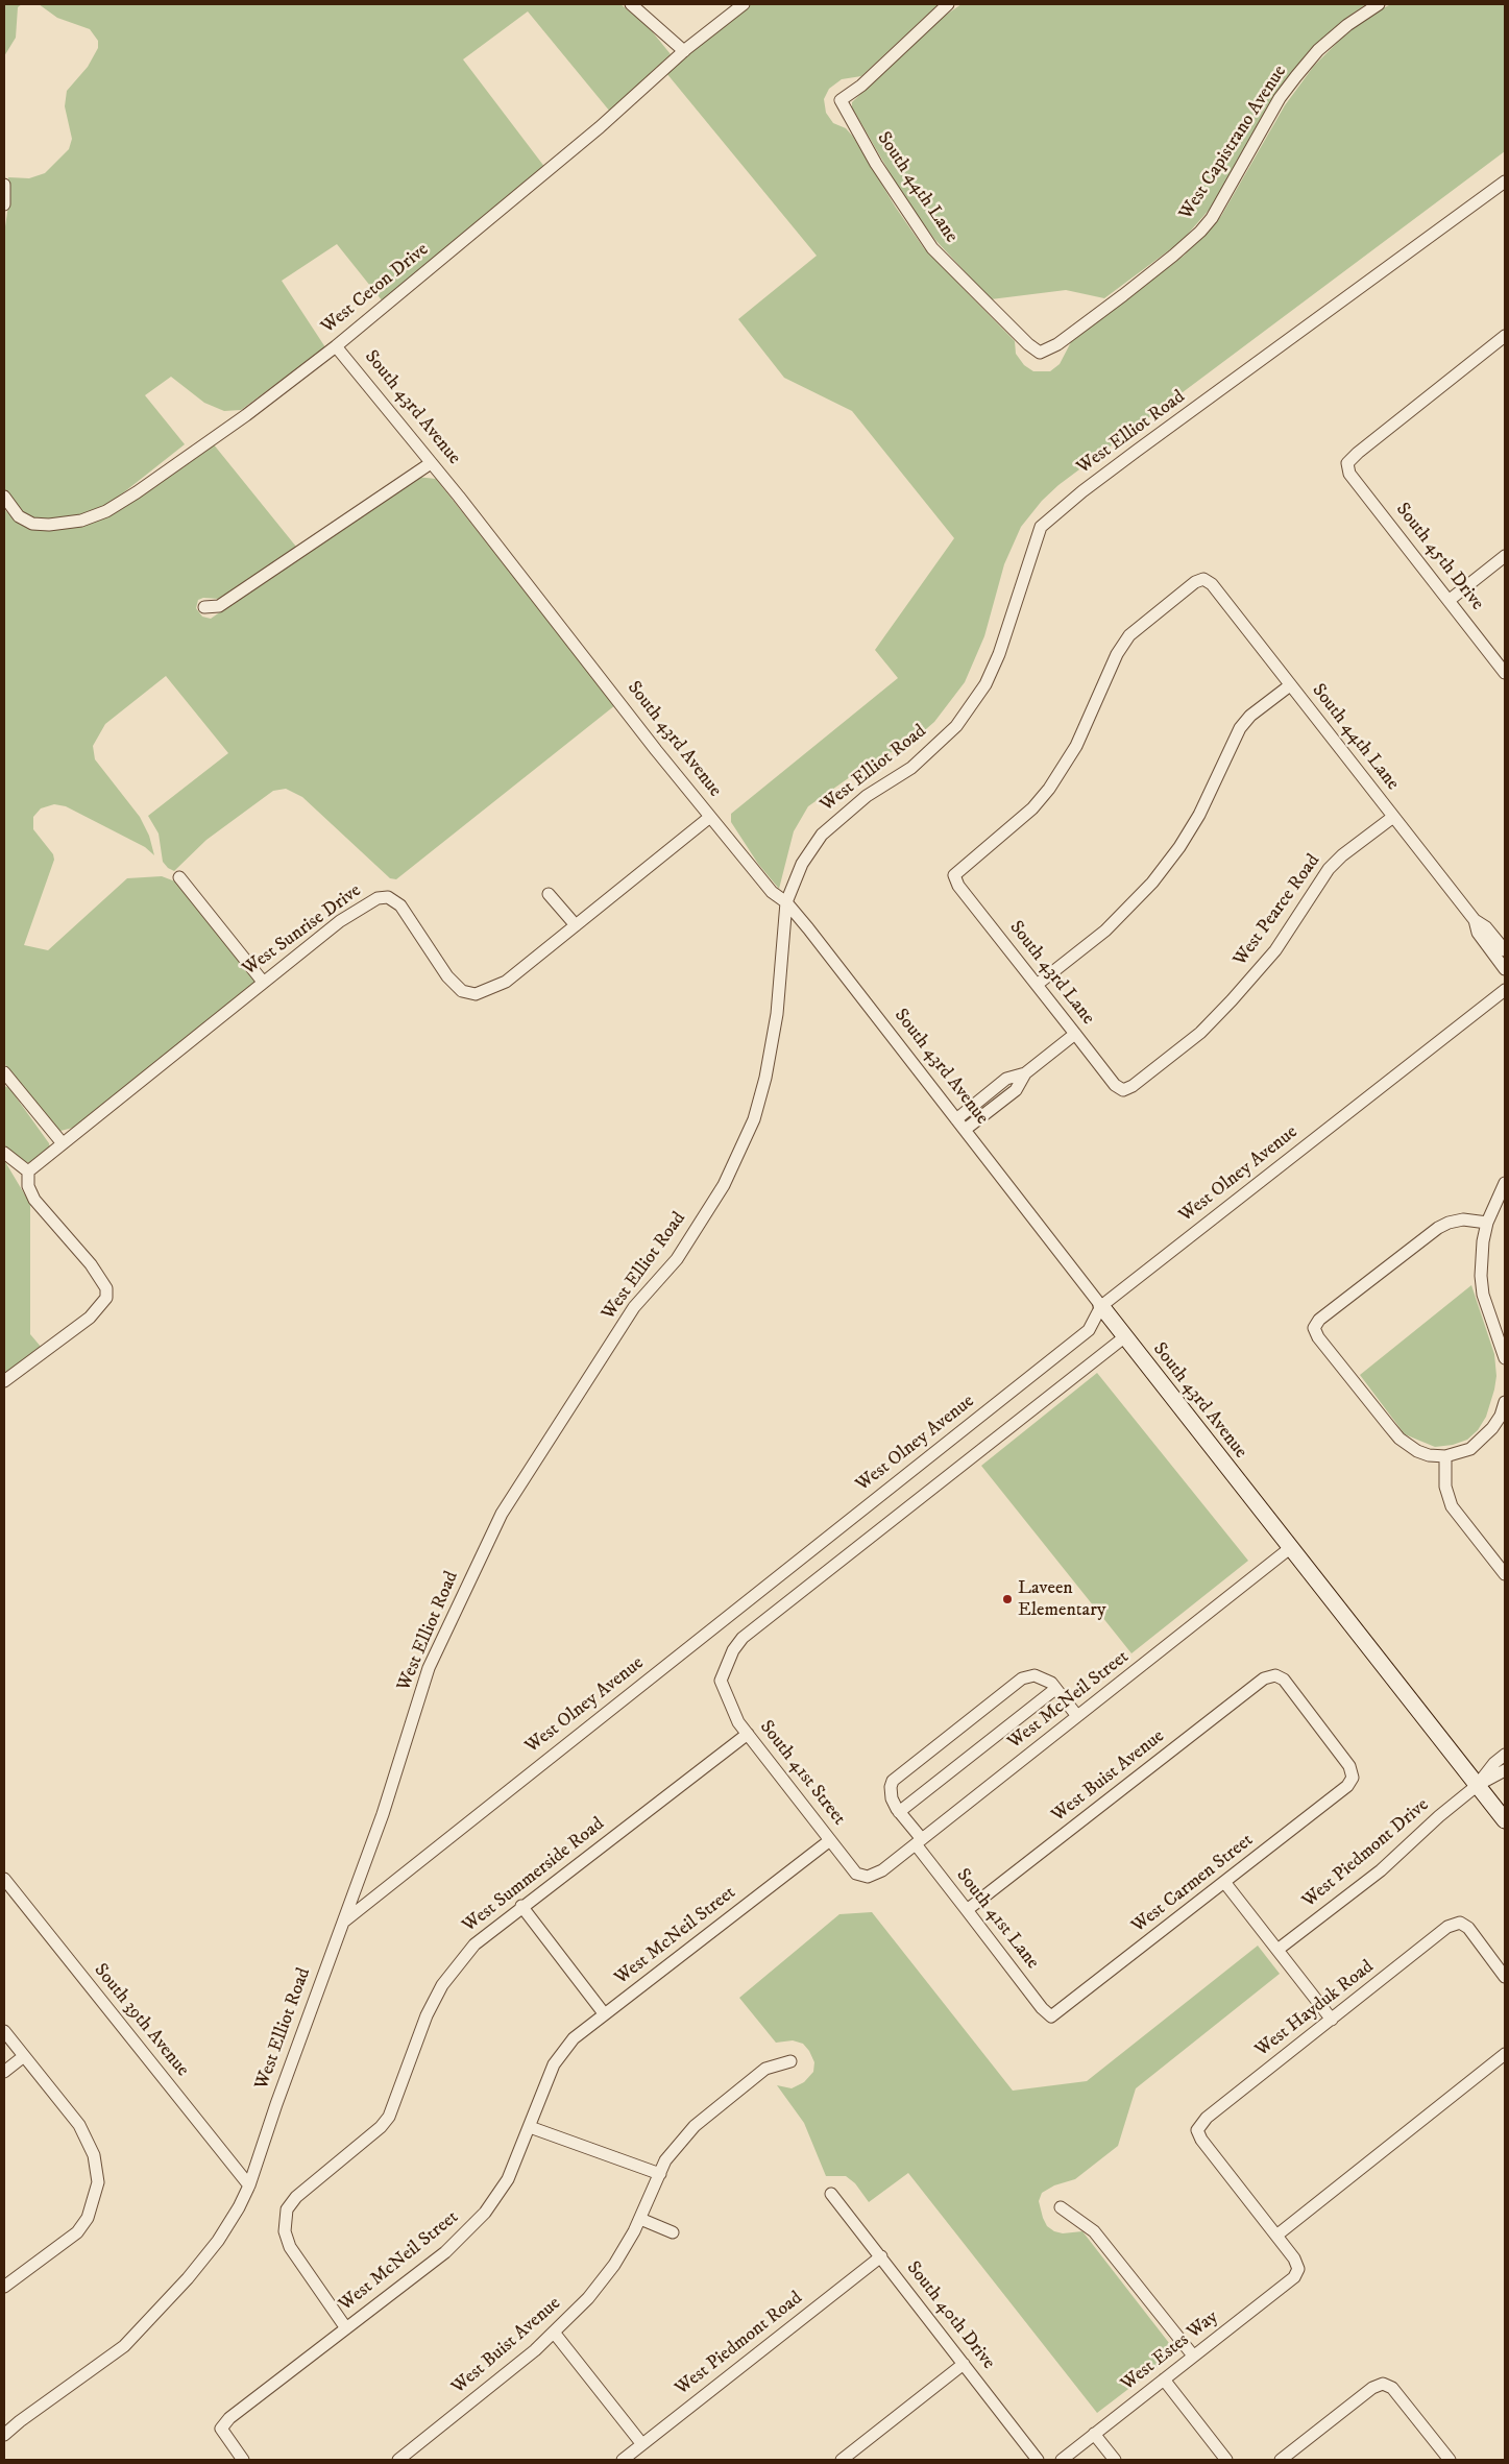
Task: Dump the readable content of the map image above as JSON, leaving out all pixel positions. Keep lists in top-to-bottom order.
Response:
{
  "streets": {
    "street": [
      "West Capistrano Avenue",
      "South 44th Lane",
      "West Ceton Drive",
      "South 43rd Avenue",
      "West Elliot Road",
      "South 45th Drive",
      "West Pearce Road",
      "West Sunrise Drive",
      "South 43rd Lane",
      "West Olney Avenue",
      "West McNeil Street",
      "South 41st Street",
      "West Buist Avenue",
      "West Piedmont Drive",
      "West Summerside Road",
      "West Carmen Street",
      "South 41st Lane",
      "West Hayduk Road",
      "South 39th Avenue",
      "South 40th Drive",
      "West Piedmont Road",
      "West Estes Way"
    ]
  },
  "crossings": [
    ["West Capistrano Avenue", "South 44th Lane"],
    ["South 44th Lane", "West Pearce Road"],
    ["South 44th Lane", "South 43rd Lane"],
    ["West Ceton Drive", "South 43rd Avenue"],
    ["South 43rd Avenue", "West Elliot Road"],
    ["South 43rd Avenue", "West Sunrise Drive"],
    ["South 43rd Avenue", "West Olney Avenue"],
    ["South 43rd Avenue", "West McNeil Street"],
    ["South 43rd Avenue", "South 41st Street"],
    ["South 43rd Avenue", "West Piedmont Drive"],
    ["West Elliot Road", "West Olney Avenue"],
    ["West Elliot Road", "South 39th Avenue"],
    ["West Pearce Road", "South 43rd Lane"],
    ["West McNeil Street", "South 41st Street"],
    ["West McNeil Street", "West Summerside Road"],
    ["West McNeil Street", "South 41st Lane"],
    ["South 41st Street", "West Summerside Road"],
    ["West Buist Avenue", "West Carmen Street"],
    ["West Buist Avenue", "South 41st Lane"],
    ["West Carmen Street", "South 41st Lane"],
    ["West Hayduk Road", "West Estes Way"],
    ["South 40th Drive", "West Piedmont Road"]
  ],
  "places": ["Laveen Elementary"]
}
